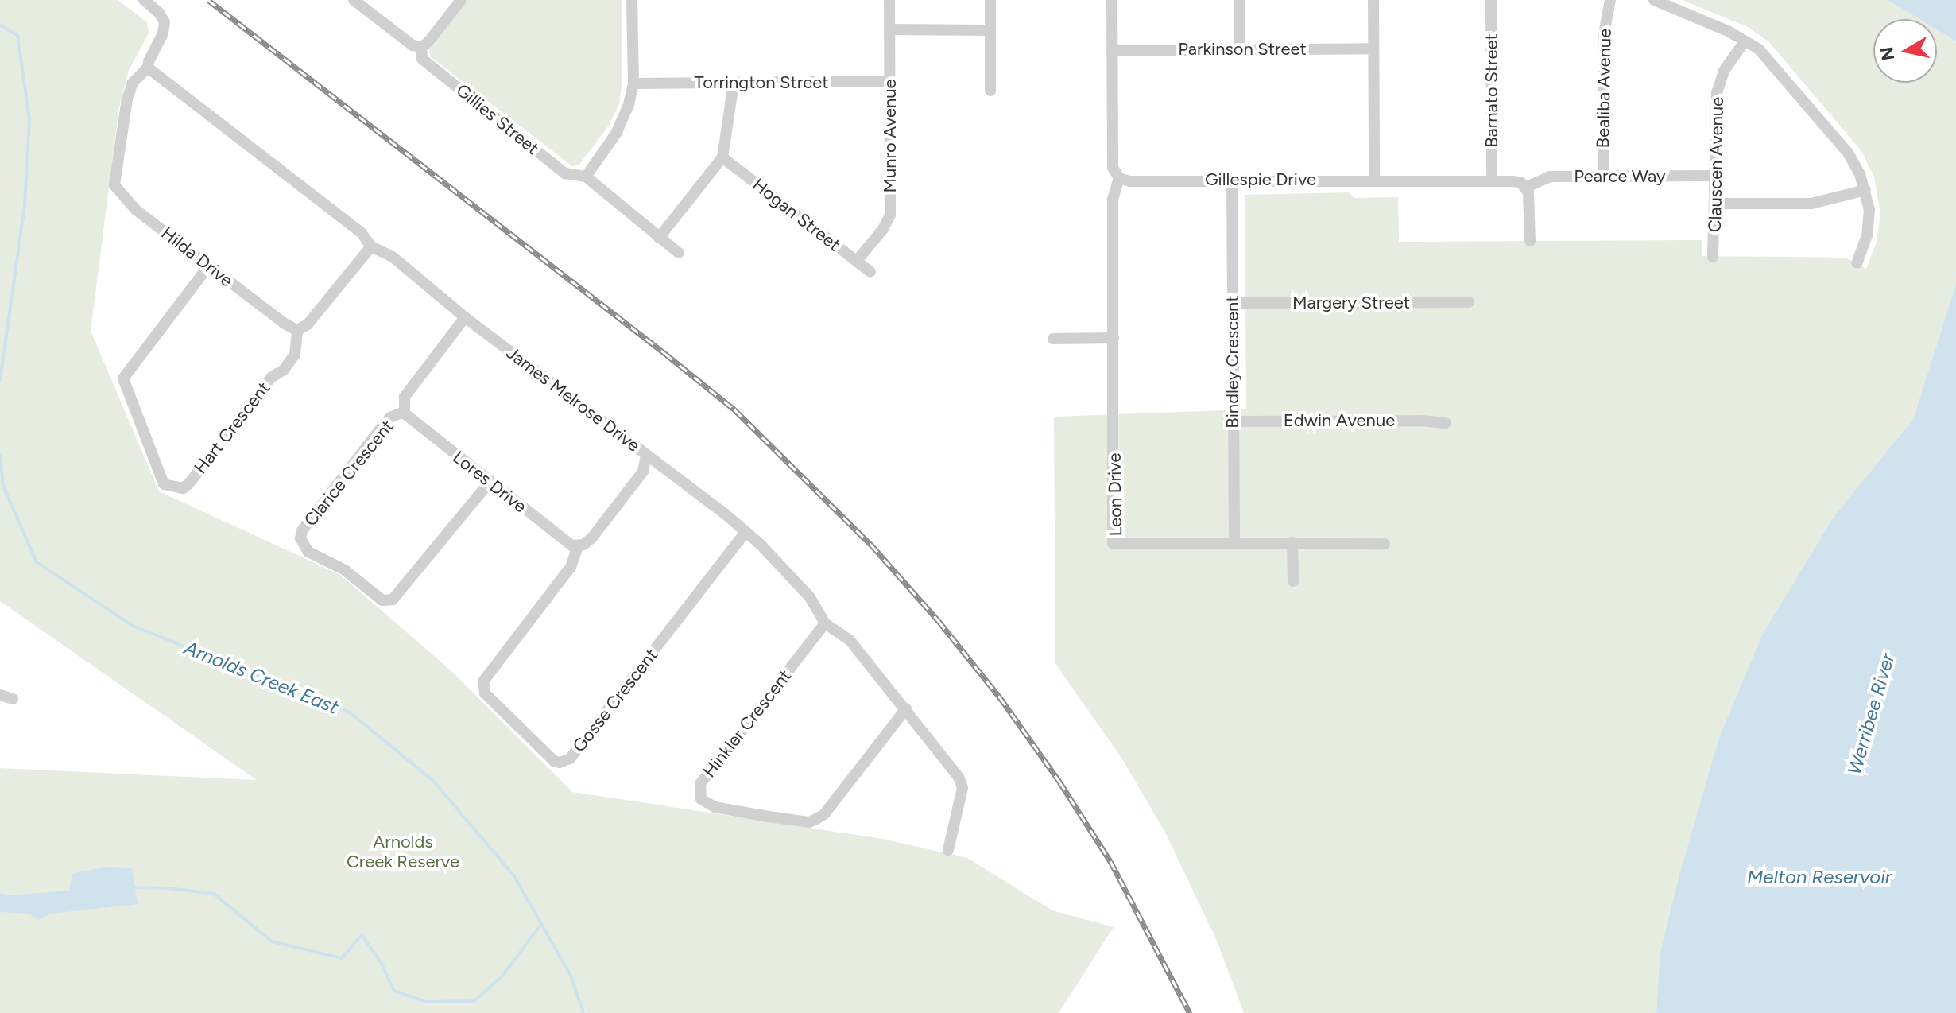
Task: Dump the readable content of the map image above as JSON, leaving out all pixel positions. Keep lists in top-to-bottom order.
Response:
{
  "streets": {
    "street": [
      "Parkinson Street",
      "Torrington Street",
      "Bealiba Avenue",
      "Barnato Street",
      "Gillies Street",
      "Munro Avenue",
      "Clauscen Avenue",
      "Pearce Way",
      "Gillespie Drive",
      "Hogan Street",
      "Hilda Drive",
      "Margery Street",
      "Bindley Crescent",
      "James Melrose Drive",
      "Edwin Avenue",
      "Hart Crescent",
      "Clarice Crescent",
      "Lores Drive",
      "Leon Drive",
      "Gosse Crescent",
      "Hinkler Crescent"
    ]
  },
  "crossings": [
    ["Torrington Street", "Munro Avenue"],
    ["Bealiba Avenue", "Pearce Way"],
    ["Barnato Street", "Gillespie Drive"],
    ["Munro Avenue", "Hogan Street"],
    ["Clauscen Avenue", "Pearce Way"],
    ["Pearce Way", "Gillespie Drive"],
    ["Gillespie Drive", "Bindley Crescent"],
    ["Gillespie Drive", "Leon Drive"],
    ["Hilda Drive", "James Melrose Drive"],
    ["Hilda Drive", "Hart Crescent"],
    ["Margery Street", "Bindley Crescent"],
    ["Bindley Crescent", "Edwin Avenue"],
    ["Bindley Crescent", "Leon Drive"],
    ["James Melrose Drive", "Gosse Crescent"],
    ["James Melrose Drive", "Hinkler Crescent"],
    ["Clarice Crescent", "Lores Drive"],
    ["Lores Drive", "Gosse Crescent"]
  ],
  "water": ["Arnolds Creek East", "Werribee River", "Melton Reservoir"],
  "parks": ["Arnolds Creek Reserve"],
  "north": "left"
}
